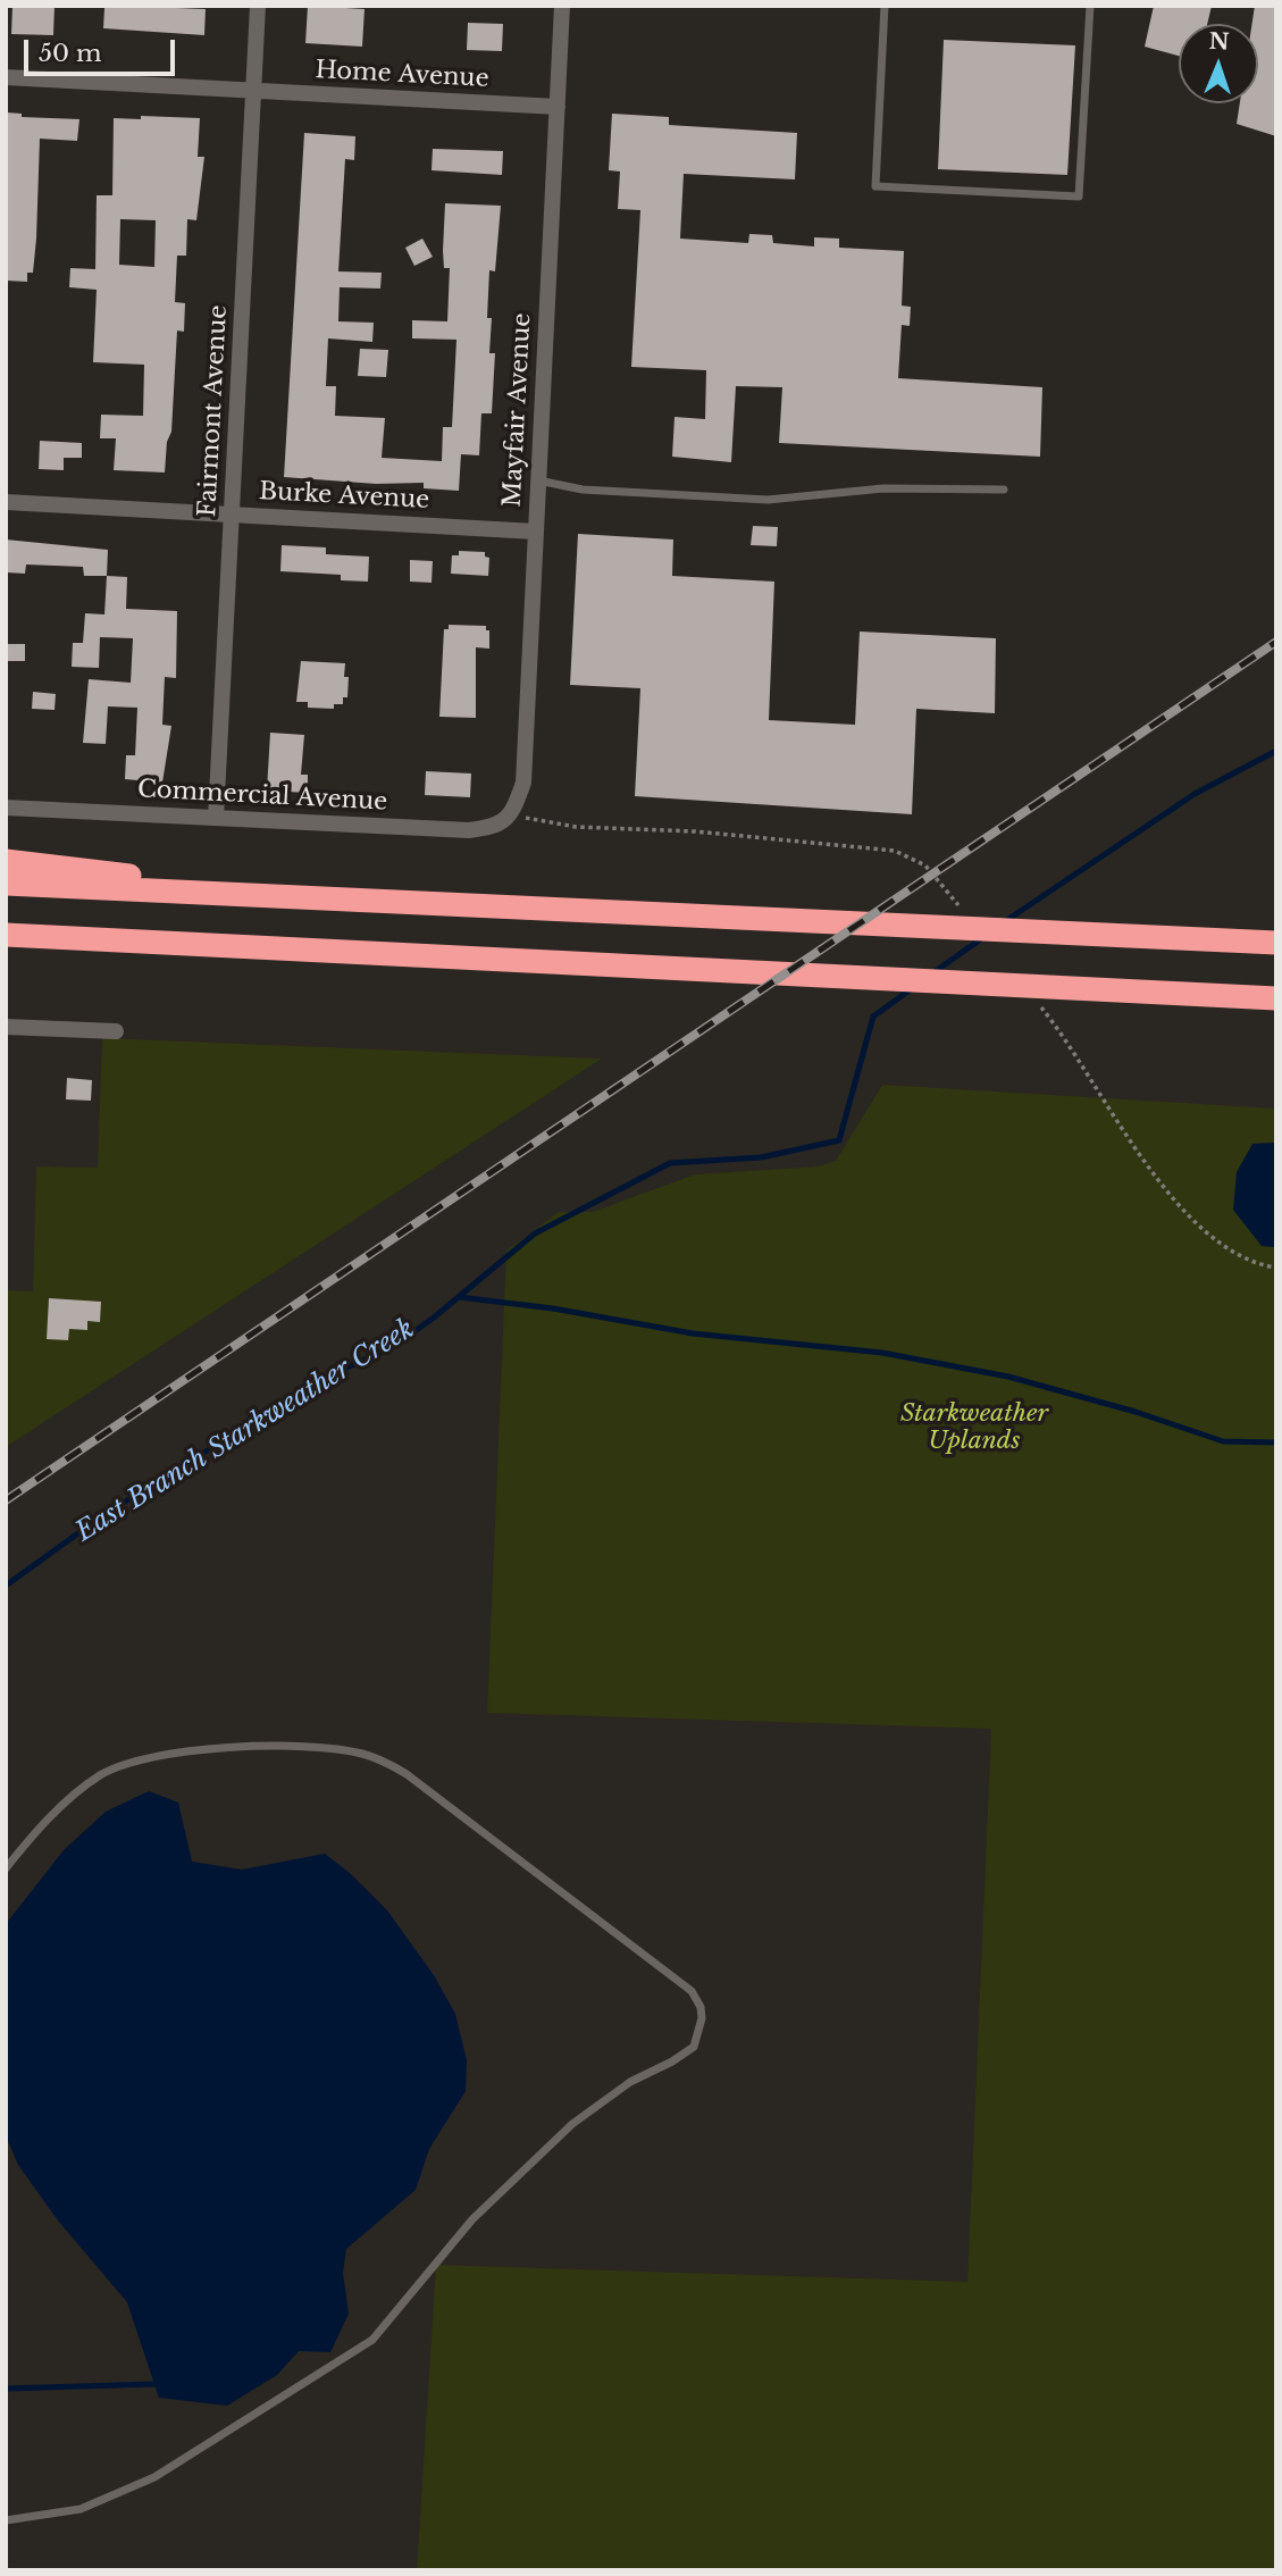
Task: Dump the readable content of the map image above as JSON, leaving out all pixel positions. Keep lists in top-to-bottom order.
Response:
{
  "streets": {
    "street": [
      "Home Avenue",
      "Mayfair Avenue",
      "Fairmont Avenue",
      "Burke Avenue",
      "Commercial Avenue"
    ]
  },
  "crossings": [
    ["Home Avenue", "Mayfair Avenue"],
    ["Home Avenue", "Fairmont Avenue"],
    ["Mayfair Avenue", "Burke Avenue"],
    ["Mayfair Avenue", "Commercial Avenue"],
    ["Fairmont Avenue", "Burke Avenue"],
    ["Fairmont Avenue", "Commercial Avenue"]
  ],
  "water": ["East Branch Starkweather Creek"],
  "parks": ["Starkweather Uplands"],
  "scale_bar": "50 m",
  "north": "top"
}
